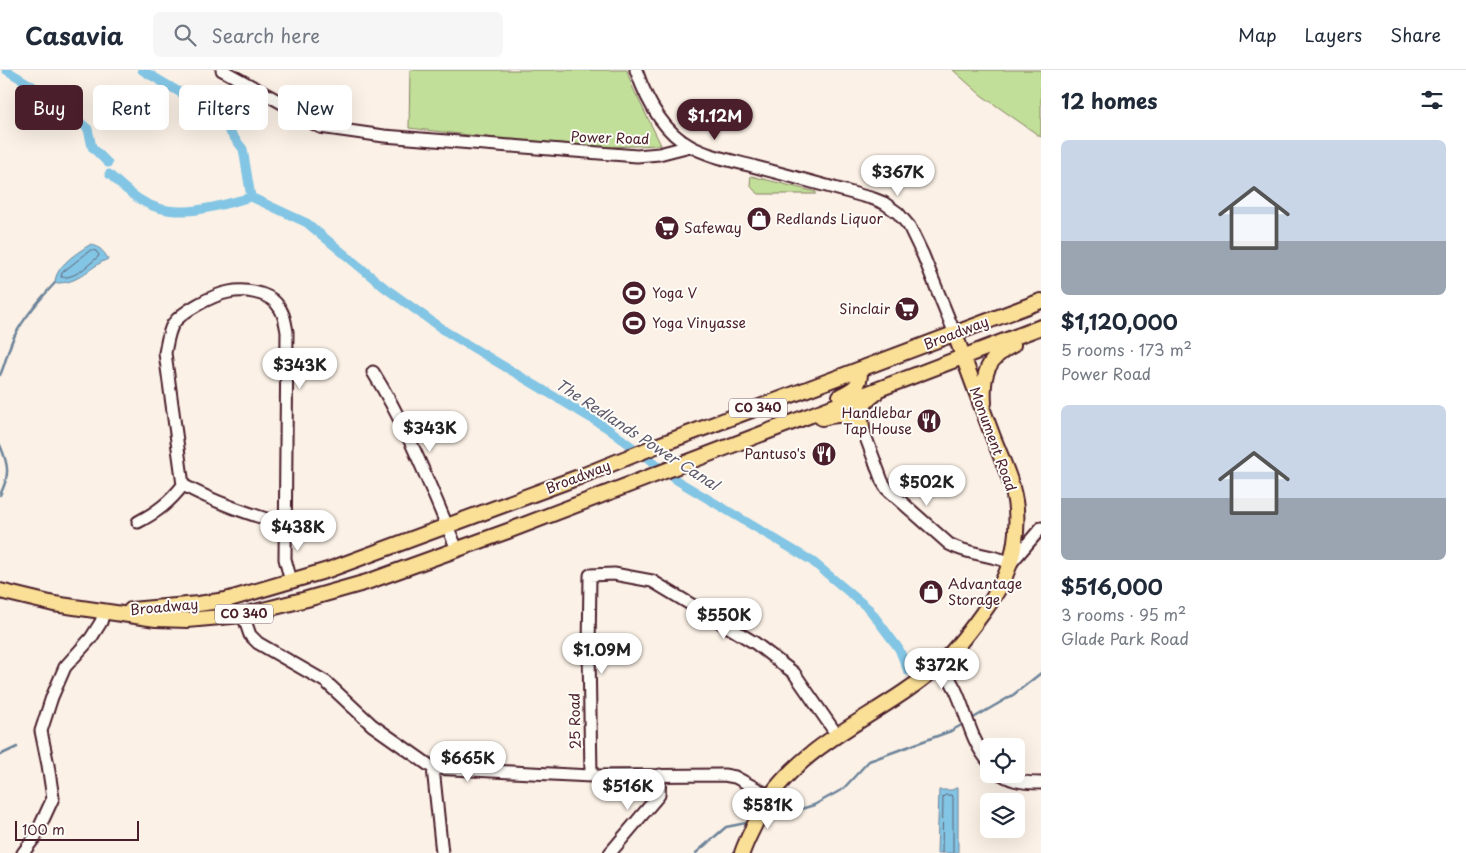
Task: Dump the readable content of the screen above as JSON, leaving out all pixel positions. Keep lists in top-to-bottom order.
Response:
{
  "streets": {
    "main road": ["Broadway", "CO 340", "Monument Road"],
    "street": ["Power Road", "25 Road"]
  },
  "crossings": [
    ["Broadway", "Monument Road"],
    ["Monument Road", "25 Road"]
  ],
  "water": ["The Redlands Power Canal"],
  "places": {
    "shop": ["Redlands Liquor", "Advantage Storage"],
    "supermarket": ["Safeway", "Sinclair"],
    "sports": ["Yoga V", "Yoga Vinyasse"],
    "restaurant": ["Handlebar Tap House", "Pantuso's"]
  },
  "scale_bar": "100 m",
  "page": {
    "header": "Casavia",
    "search": "Search here",
    "nav": ["Map", "Layers", "Share"],
    "heading": "12 homes",
    "chip": [
      "Buy",
      "Rent",
      "Filters",
      "New"
    ],
    "price": [
      "$1.12M",
      "$367K",
      "$343K",
      "$343K",
      "$502K",
      "$438K",
      "$550K",
      "$1.09M",
      "$372K",
      "$665K",
      "$516K",
      "$581K"
    ],
    "list": [
      {
        "name": "$1,120,000",
        "note": "5 rooms · 173 m² · Power Road"
      },
      {
        "name": "$516,000",
        "note": "3 rooms · 95 m² · Glade Park Road"
      }
    ],
    "scale": "100 m"
  }
}
